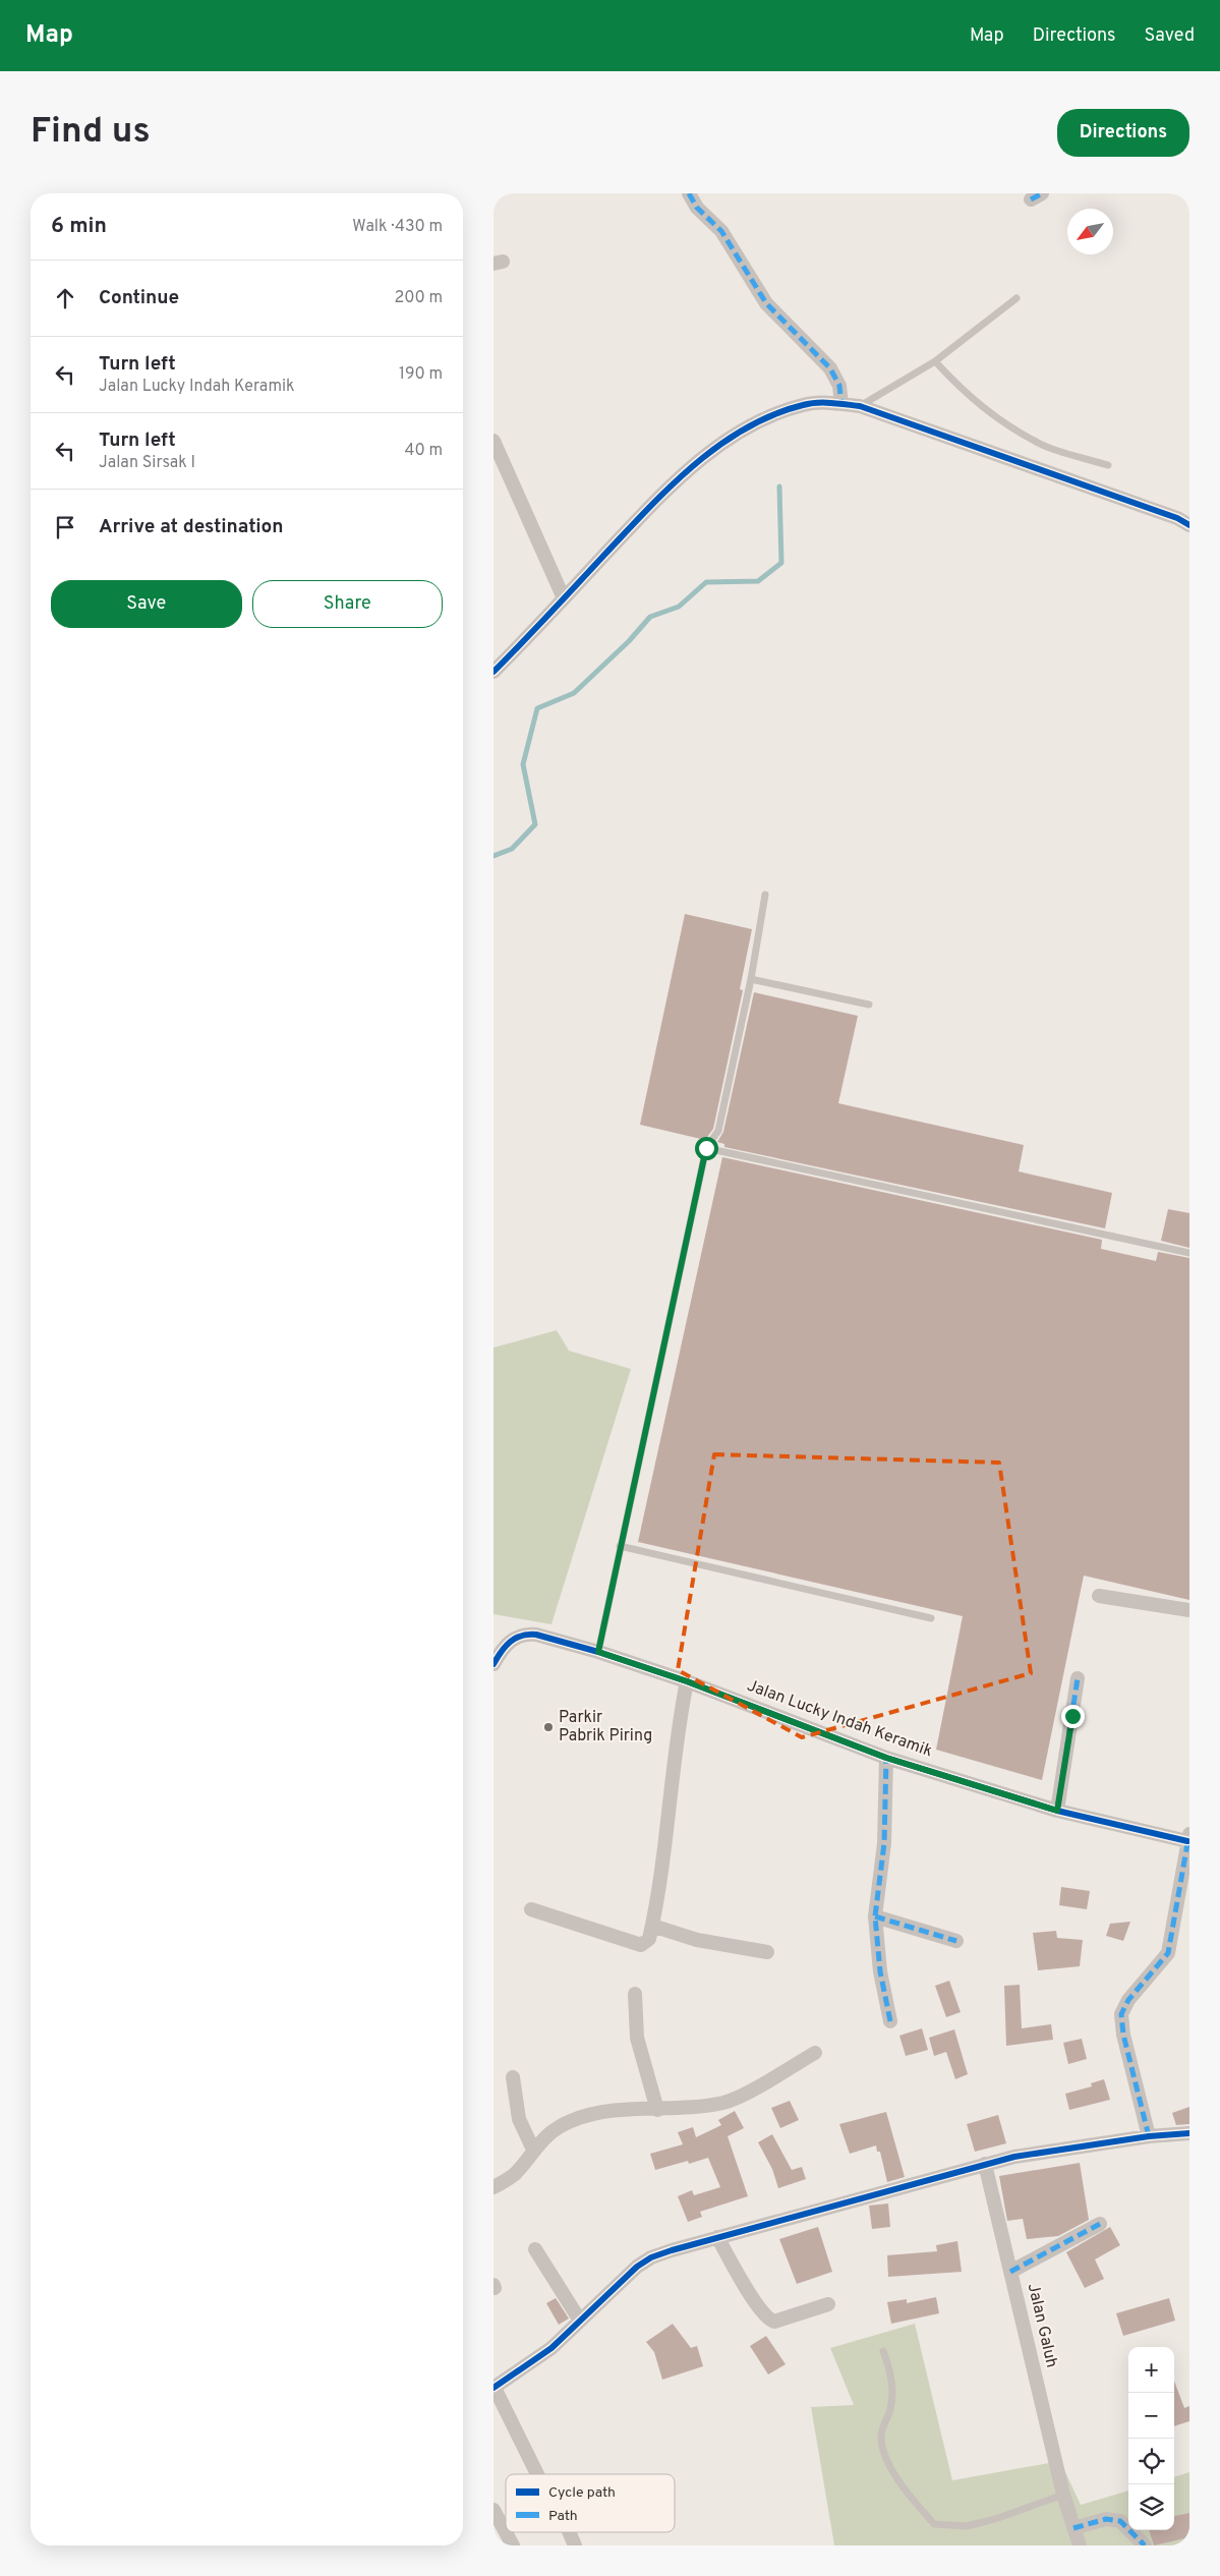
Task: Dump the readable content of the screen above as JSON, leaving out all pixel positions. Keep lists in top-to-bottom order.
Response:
{
  "streets": {
    "street": ["Jalan Lucky Indah Keramik", "Jalan Galuh"]
  },
  "places": ["Parkir Pabrik Piring"],
  "legend": ["Cycle path", "Path"],
  "north": "bottom left",
  "page": {
    "header": "Map",
    "nav": ["Map", "Directions", "Saved"],
    "buttons": [
      "Directions",
      ["Save", "Share"]
    ],
    "title": "Find us",
    "heading": ["6 min", "Walk · 430 m"],
    "list": [
      ["Continue", "200 m"],
      ["Turn left", "Jalan Lucky Indah Keramik", "190 m"],
      ["Turn left", "Jalan Sirsak I", "40 m"],
      "Arrive at destination"
    ],
    "map_buttons": ["+", "−"]
  }
}
